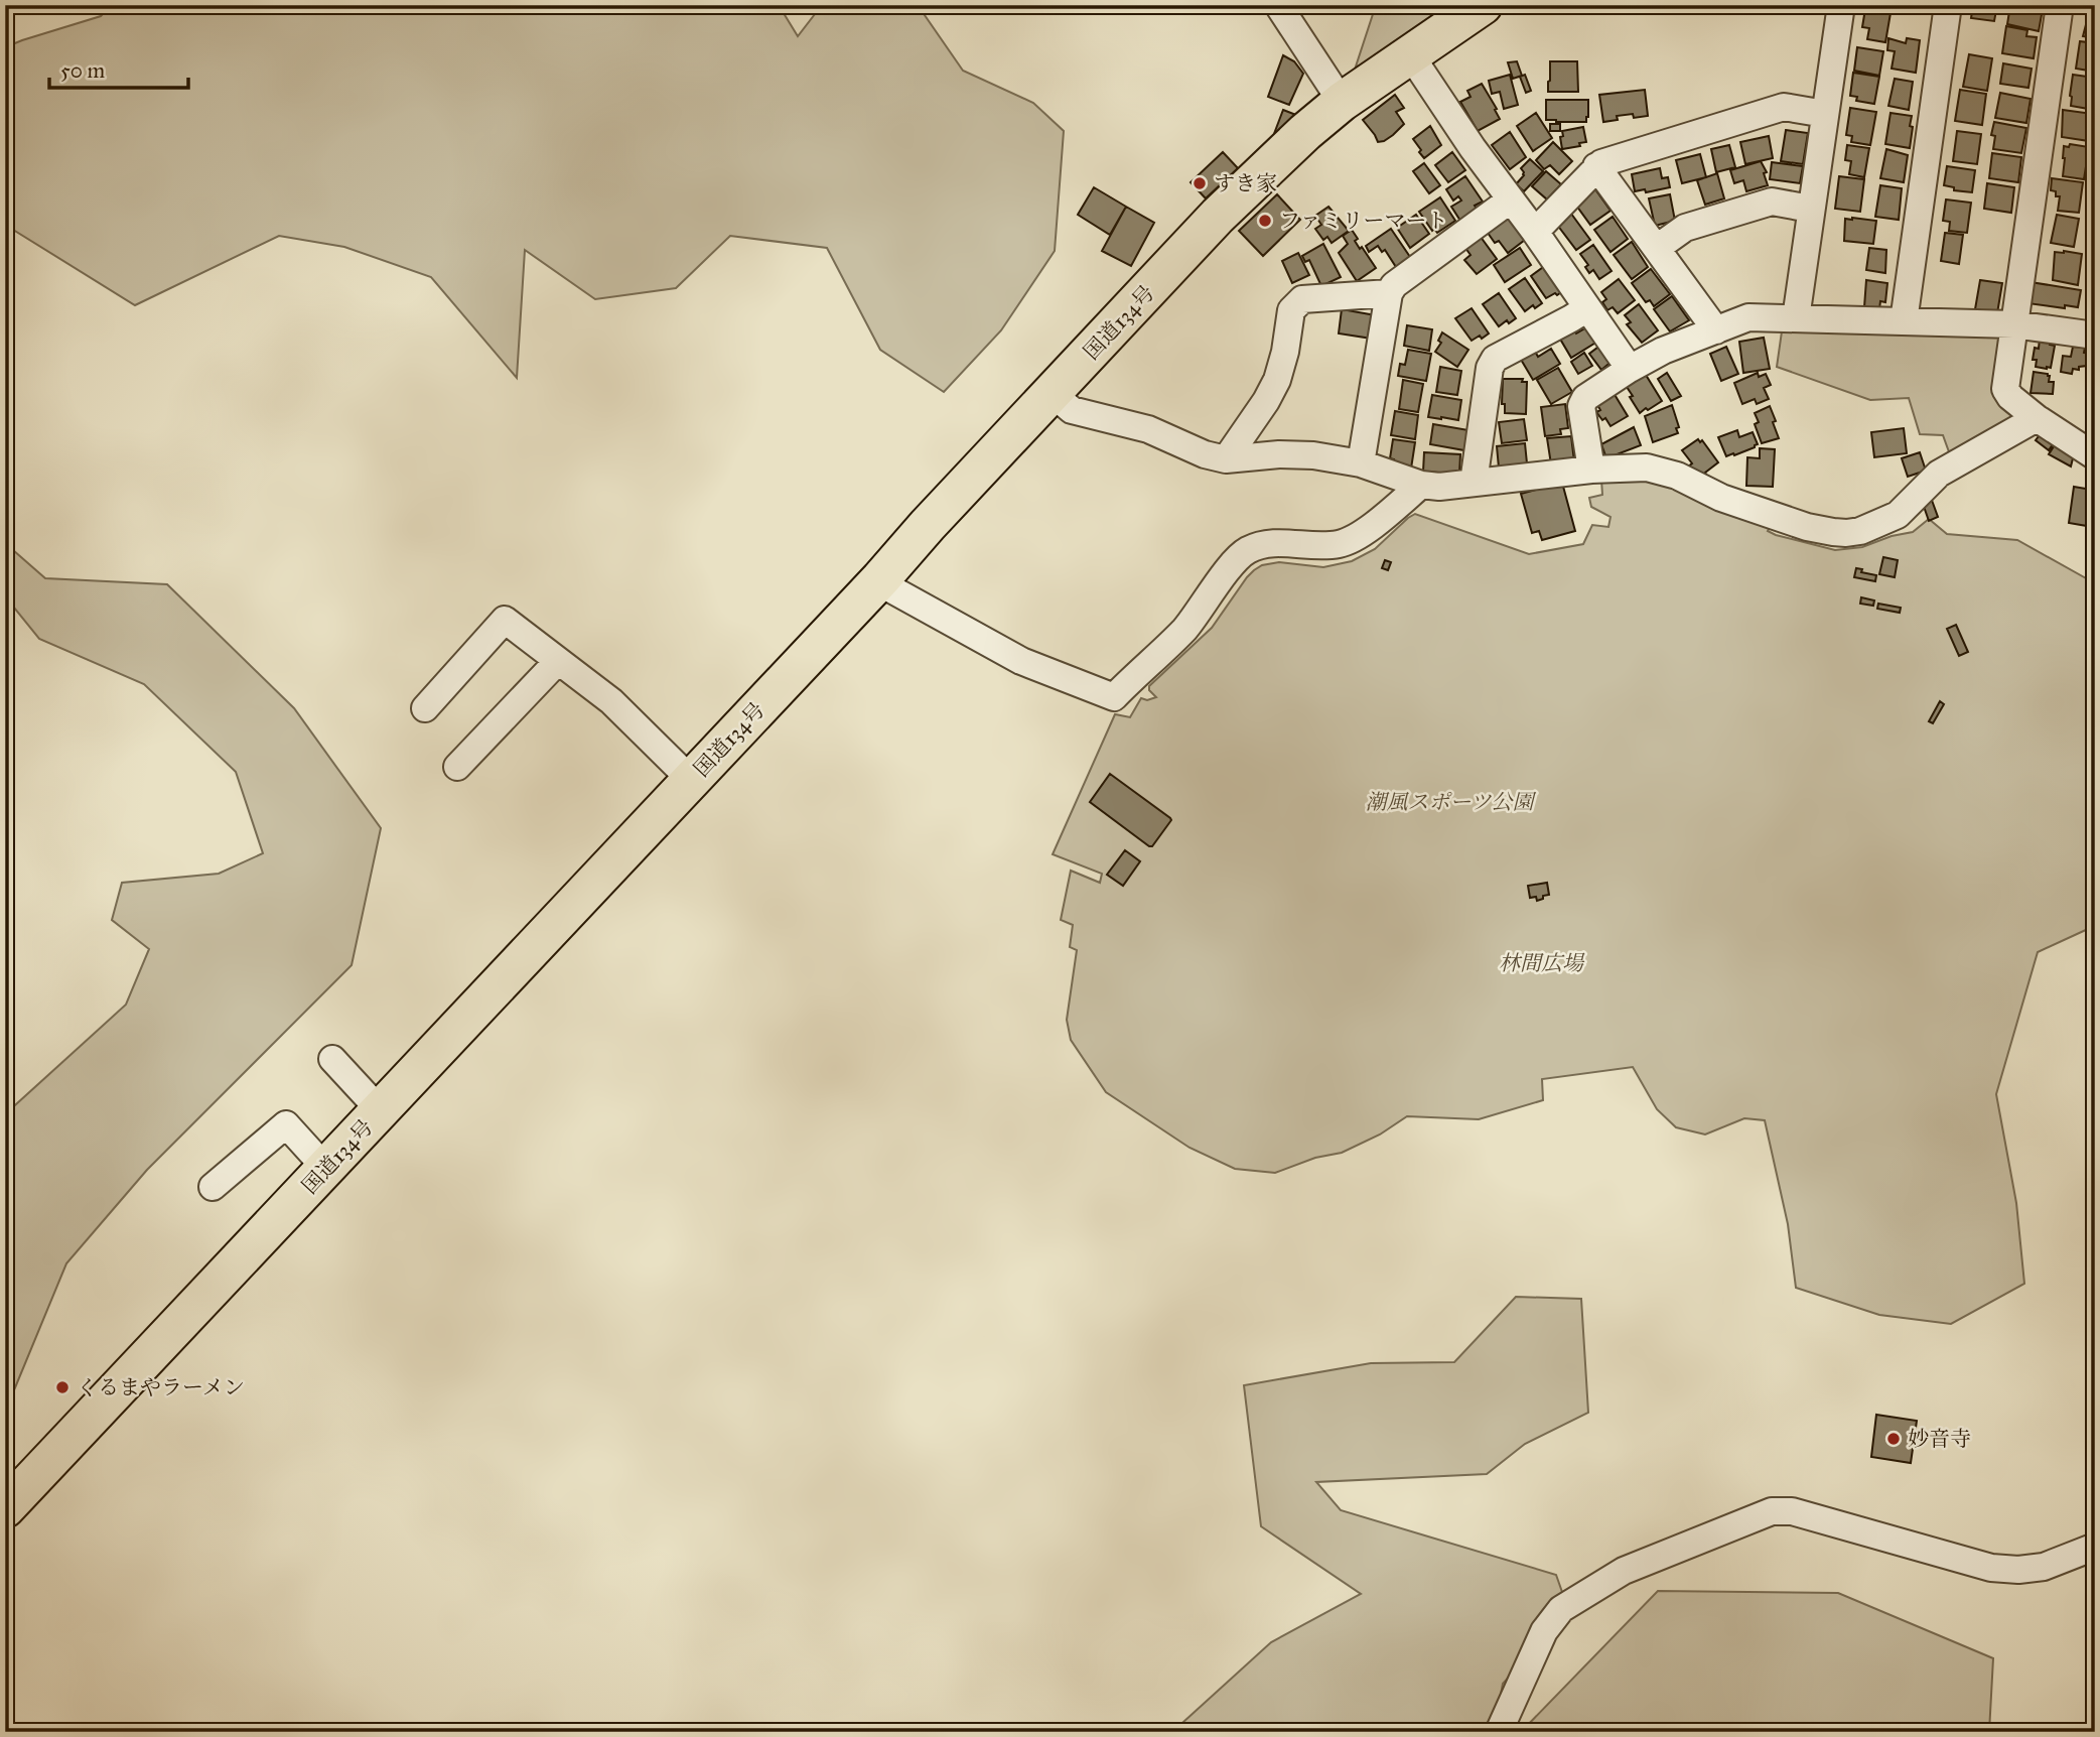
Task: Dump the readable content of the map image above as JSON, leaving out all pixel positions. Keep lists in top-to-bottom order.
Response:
{
  "streets": {
    "highway": ["国道134号"]
  },
  "parks": ["潮風スポーツ公園", "林間広場"],
  "places": [
    "すき家",
    "ファミリーマート",
    "くるまやラーメン",
    "妙音寺"
  ],
  "scale_bar": "50 m"
}
